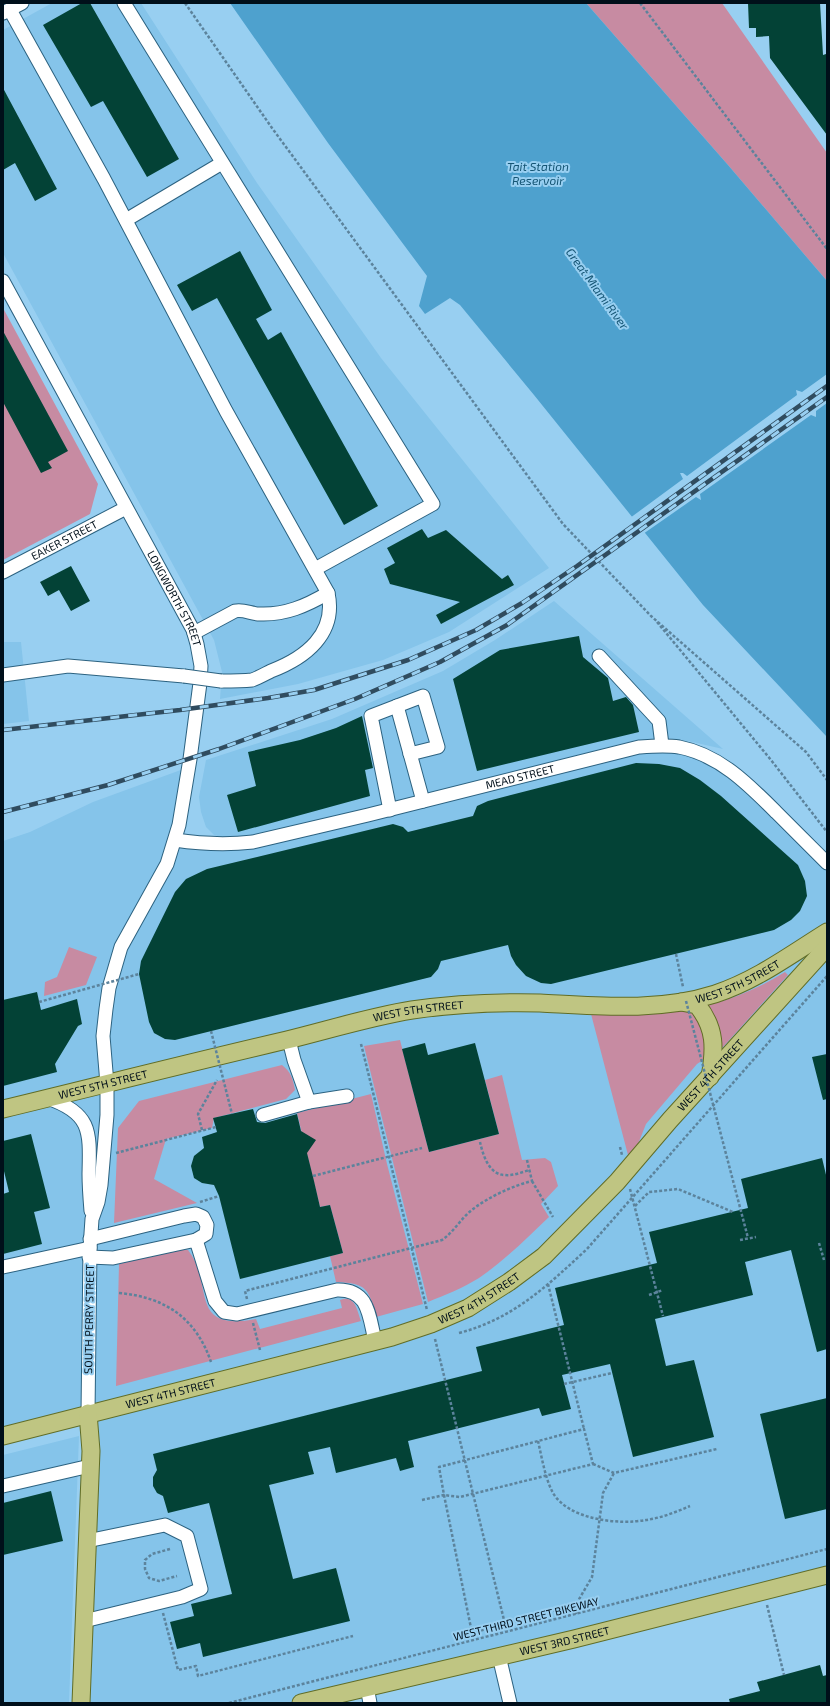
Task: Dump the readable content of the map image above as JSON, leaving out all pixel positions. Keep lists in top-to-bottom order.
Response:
{
  "streets": {
    "main road": [
      "WEST 5TH STREET",
      "WEST 4TH STREET",
      "SOUTH PERRY STREET",
      "WEST 3RD STREET"
    ],
    "street": ["EAKER STREET", "LONGWORTH STREET", "MEAD STREET"],
    "path": ["WEST THIRD STREET BIKEWAY"]
  },
  "crossings": [
    ["EAKER STREET", "LONGWORTH STREET"],
    ["LONGWORTH STREET", "MEAD STREET"],
    ["LONGWORTH STREET", "SOUTH PERRY STREET"],
    ["WEST 5TH STREET", "SOUTH PERRY STREET"],
    ["WEST 4TH STREET", "SOUTH PERRY STREET"]
  ],
  "water": ["Tait Station Reservoir", "Great Miami River"]
}
